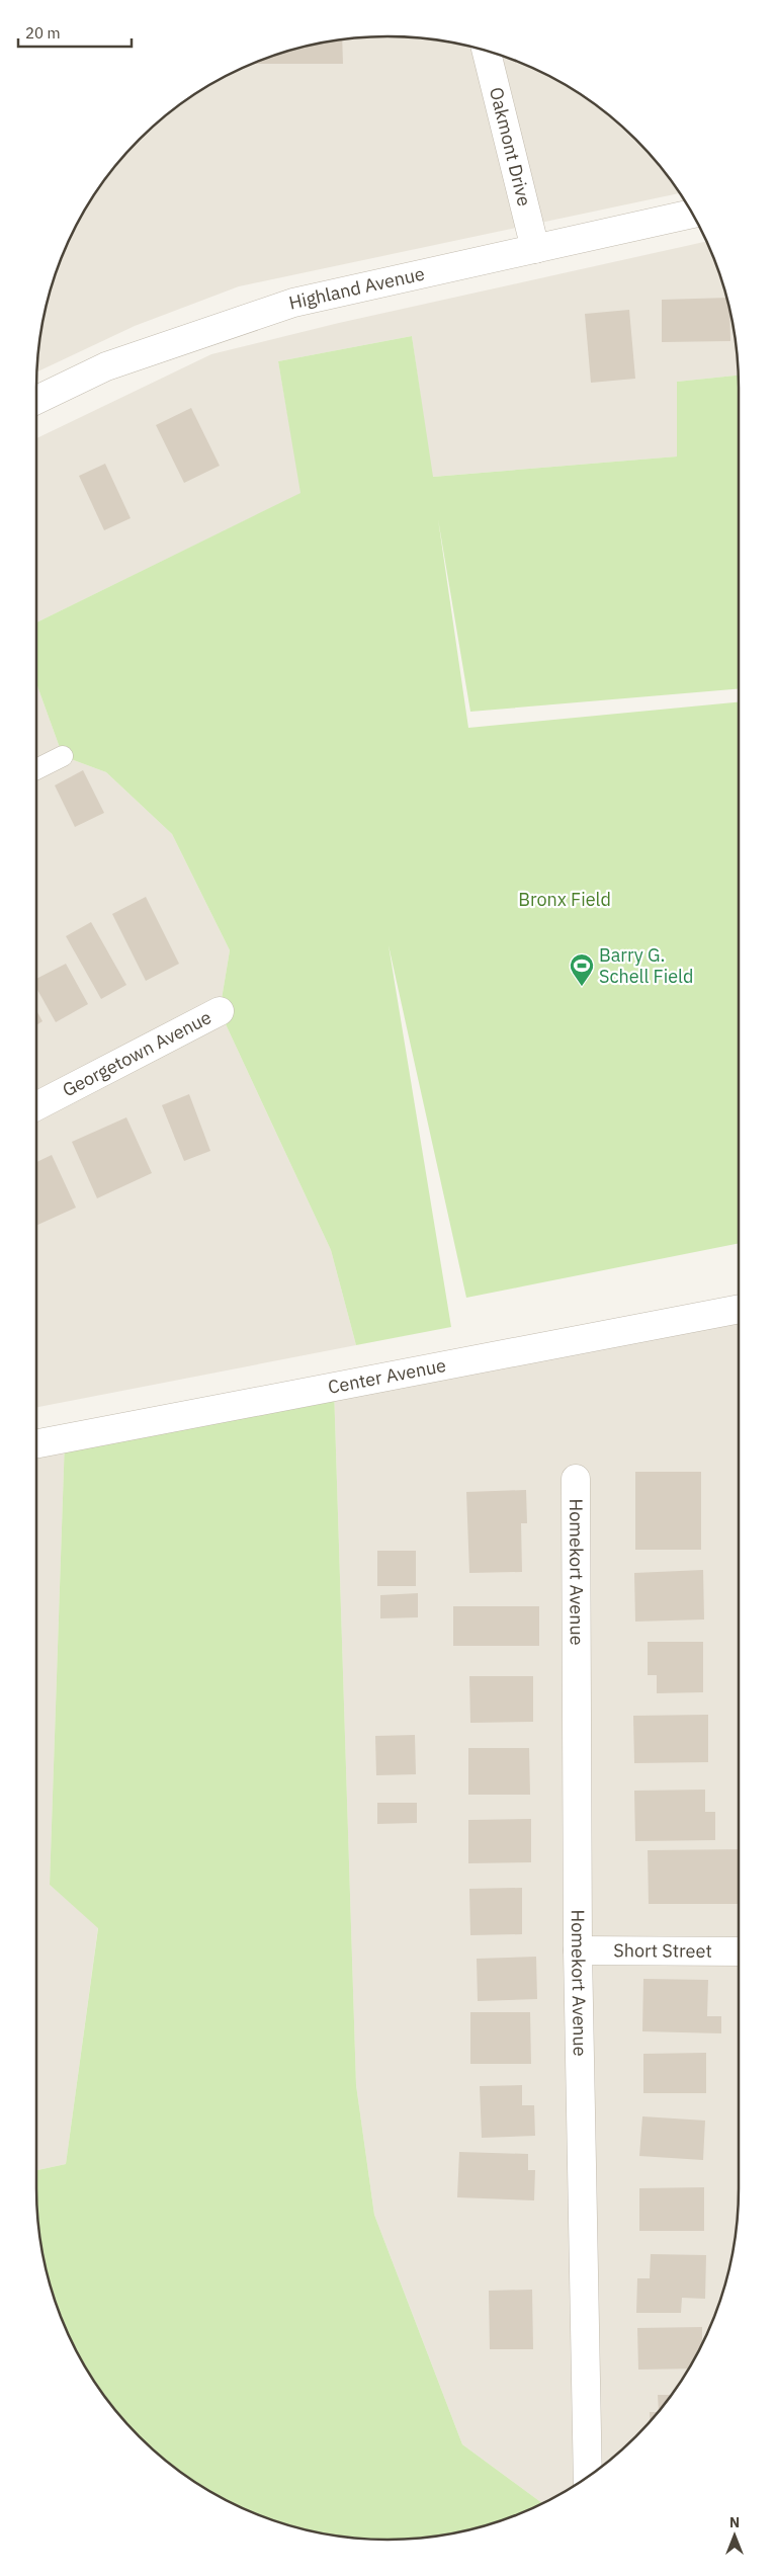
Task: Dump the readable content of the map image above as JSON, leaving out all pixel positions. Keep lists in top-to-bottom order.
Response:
{
  "streets": {
    "street": [
      "Oakmont Drive",
      "Highland Avenue",
      "Georgetown Avenue",
      "Center Avenue",
      "Homekort Avenue",
      "Short Street"
    ]
  },
  "crossings": [
    ["Oakmont Drive", "Highland Avenue"],
    ["Homekort Avenue", "Short Street"]
  ],
  "parks": ["Bronx Field"],
  "places": {
    "sports": ["Barry G. Schell Field"]
  },
  "scale_bar": "20 m",
  "north": "top"
}
